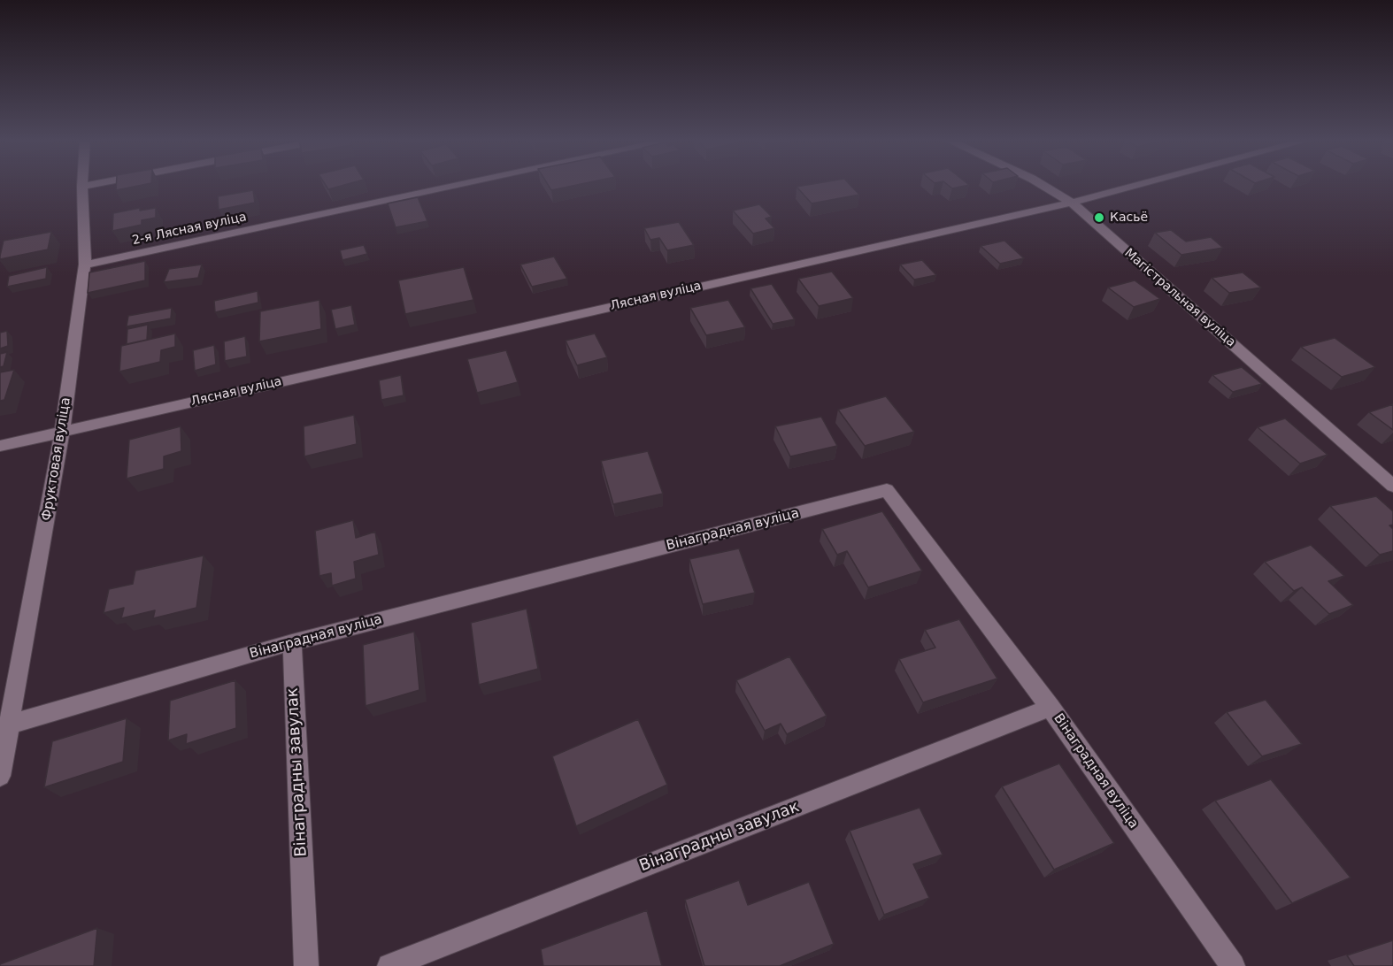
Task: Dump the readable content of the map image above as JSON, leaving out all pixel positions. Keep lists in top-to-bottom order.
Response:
{
  "streets": {
    "street": [
      "2-я Лясная вуліца",
      "Лясная вуліца",
      "Магістральная вуліца",
      "Фруктовая вуліца",
      "Вінаградная вуліца",
      "Вінаградны завулак"
    ]
  },
  "crossings": [
    ["2-я Лясная вуліца", "Фруктовая вуліца"],
    ["Лясная вуліца", "Магістральная вуліца"],
    ["Лясная вуліца", "Фруктовая вуліца"],
    ["Фруктовая вуліца", "Вінаградная вуліца"],
    ["Вінаградная вуліца", "Вінаградны завулак"]
  ],
  "places": ["Касьё"]
}
